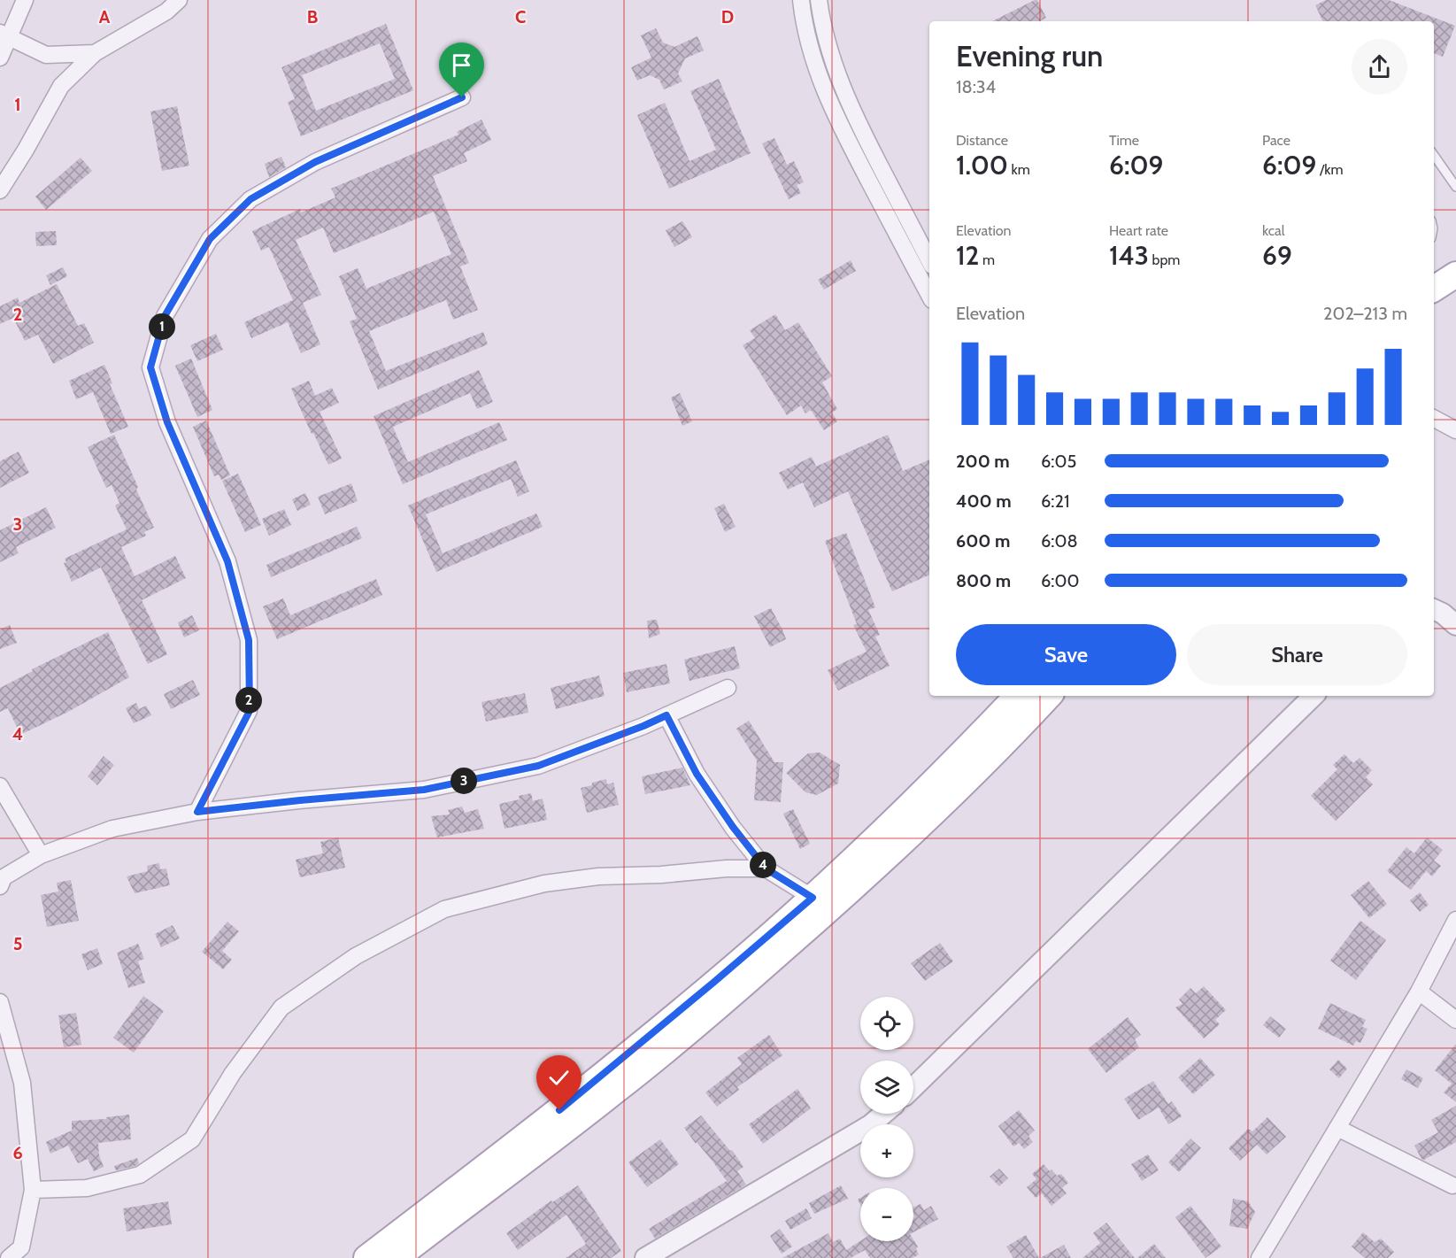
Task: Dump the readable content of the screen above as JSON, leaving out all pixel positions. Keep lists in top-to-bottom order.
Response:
{
  "page": {
    "heading": ["Evening run", "18:34"],
    "stats": [
      ["Distance", "1.00 km"],
      ["Time", "6:09"],
      ["Pace", "6:09 /km"],
      ["Elevation", "12 m"],
      ["Heart rate", "143 bpm"],
      ["kcal", "69"]
    ],
    "chart": ["Elevation", "202–213 m"],
    "pins": [
      "1",
      "2",
      "3",
      "4"
    ],
    "list": [
      {
        "name": "200 m",
        "note": "6:05"
      },
      {
        "name": "400 m",
        "note": "6:21"
      },
      {
        "name": "600 m",
        "note": "6:08"
      },
      {
        "name": "800 m",
        "note": "6:00"
      }
    ],
    "buttons": ["Save", "Share"],
    "map_buttons": ["+", "−"]
  },
  "grid": {
    "columns": [
      "A",
      "B",
      "C",
      "D"
    ],
    "rows": [
      "1",
      "2",
      "3",
      "4",
      "5",
      "6"
    ]
  }
}
